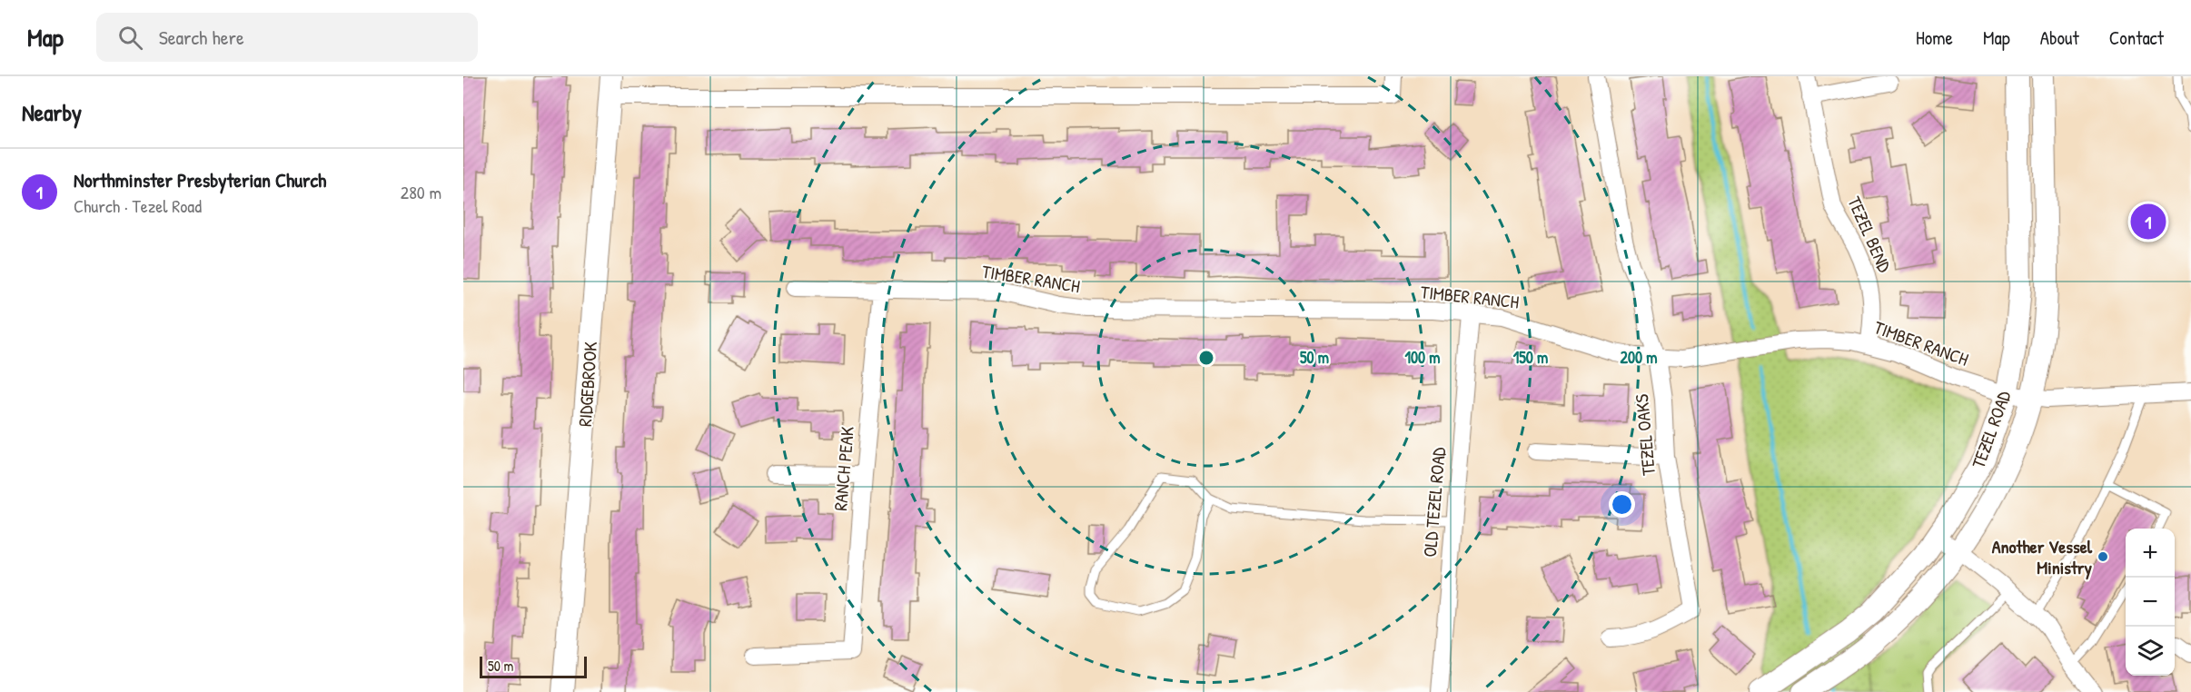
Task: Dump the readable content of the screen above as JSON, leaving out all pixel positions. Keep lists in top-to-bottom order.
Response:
{
  "streets": {
    "main road": ["RIDGEBROOK", "TEZEL ROAD"],
    "street": [
      "TEZEL BEND",
      "TIMBER RANCH",
      "TEZEL OAKS",
      "RANCH PEAK",
      "OLD TEZEL ROAD"
    ]
  },
  "crossings": [
    ["TEZEL BEND", "TIMBER RANCH"],
    ["TIMBER RANCH", "TEZEL ROAD"],
    ["TIMBER RANCH", "TEZEL OAKS"],
    ["TIMBER RANCH", "RANCH PEAK"],
    ["TIMBER RANCH", "OLD TEZEL ROAD"]
  ],
  "places": ["Another Vessel Ministry"],
  "scale_bar": "50 m",
  "page": {
    "header": "Map",
    "search": "Search here",
    "nav": [
      "Home",
      "Map",
      "About",
      "Contact"
    ],
    "heading": "Nearby",
    "list": [
      {
        "mark": "1",
        "name": "Northminster Presbyterian Church",
        "note": "Church · Tezel Road",
        "value": "280 m"
      }
    ],
    "pins": "1",
    "map_buttons": ["+", "−"],
    "scale": "50 m"
  },
  "rings": [
    "50 m",
    "100 m",
    "150 m",
    "200 m"
  ]
}
